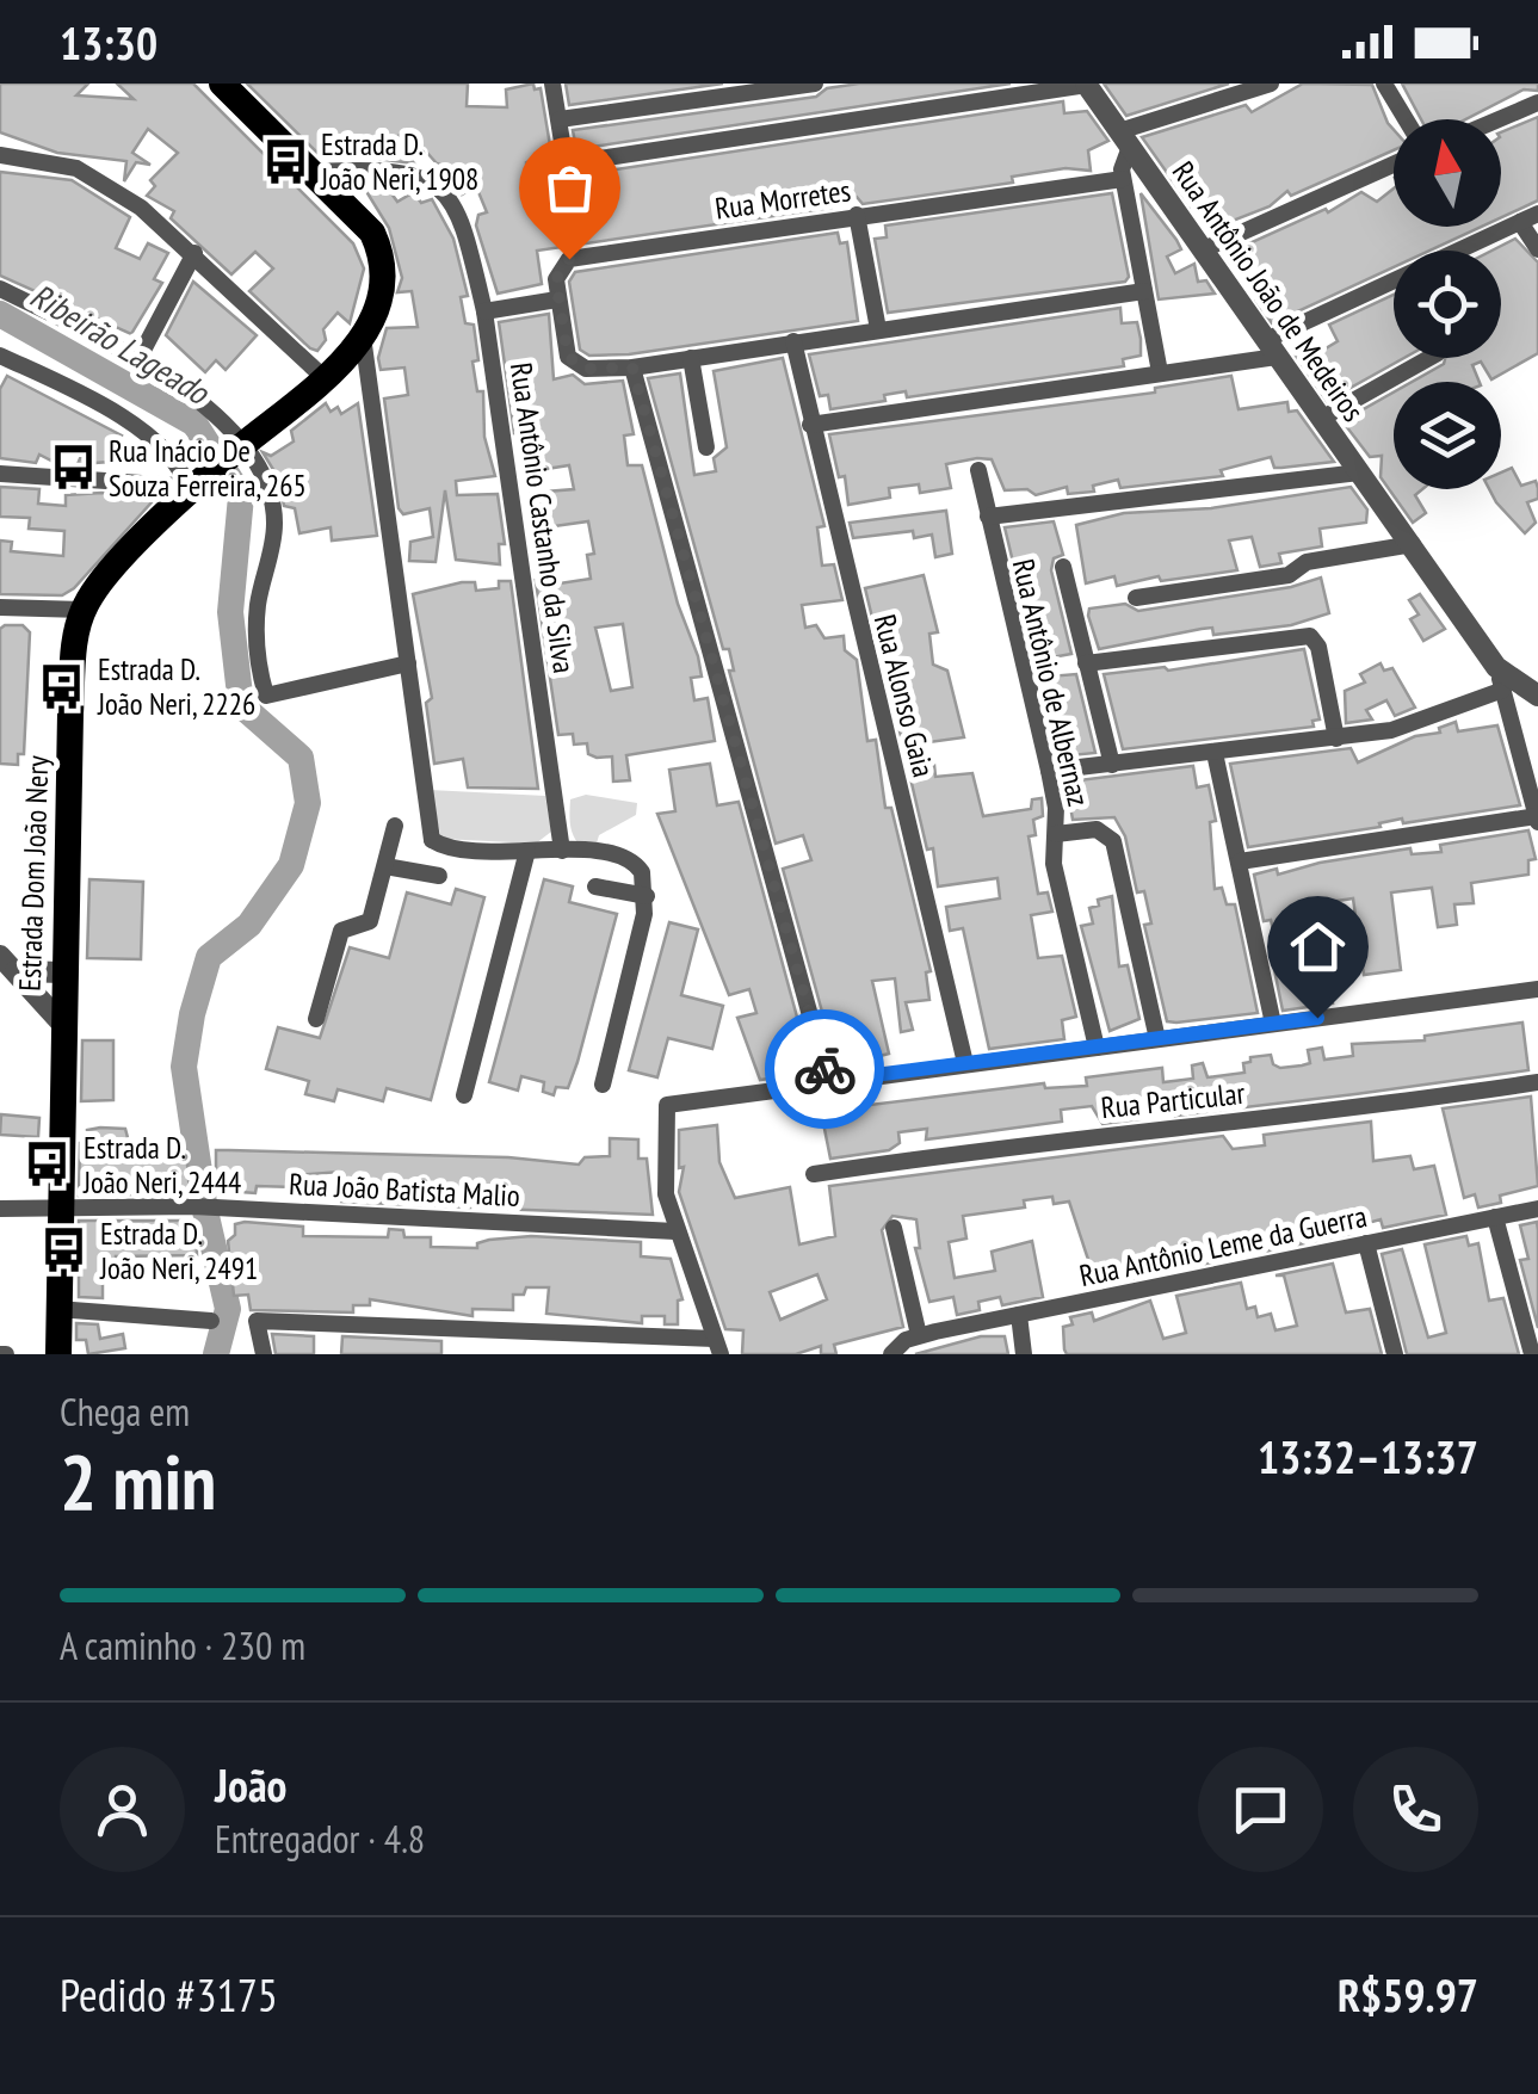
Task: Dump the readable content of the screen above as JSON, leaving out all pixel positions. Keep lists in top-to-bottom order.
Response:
{
  "streets": {
    "main road": ["Estrada Dom João Nery"],
    "street": [
      "Rua Morretes",
      "Rua Antônio João de Medeiros",
      "Rua Antônio Castanho da Silva",
      "Rua Antônio de Albernaz",
      "Rua Alonso Gaia",
      "Rua Particular",
      "Rua João Batista Malio",
      "Rua Antônio Leme da Guerra"
    ]
  },
  "crossings": [
    ["Estrada Dom João Nery", "Rua João Batista Malio"]
  ],
  "water": ["Ribeirão Lageado"],
  "places": {
    "bus stop": [
      "Estrada D. João Neri, 1908",
      "Rua Inácio De Souza Ferreira, 265",
      "Estrada D. João Neri, 2226",
      "Estrada D. João Neri, 2444",
      "Estrada D. João Neri, 2491"
    ]
  },
  "north": "top",
  "page": {
    "status": "13:30",
    "heading": ["2 min", "Chega em", "13:32–13:37"],
    "panel": [
      "João",
      "Entregador · 4.8",
      "Pedido #3175",
      "R$59.97"
    ],
    "bar": "A caminho · 230 m"
  }
}
